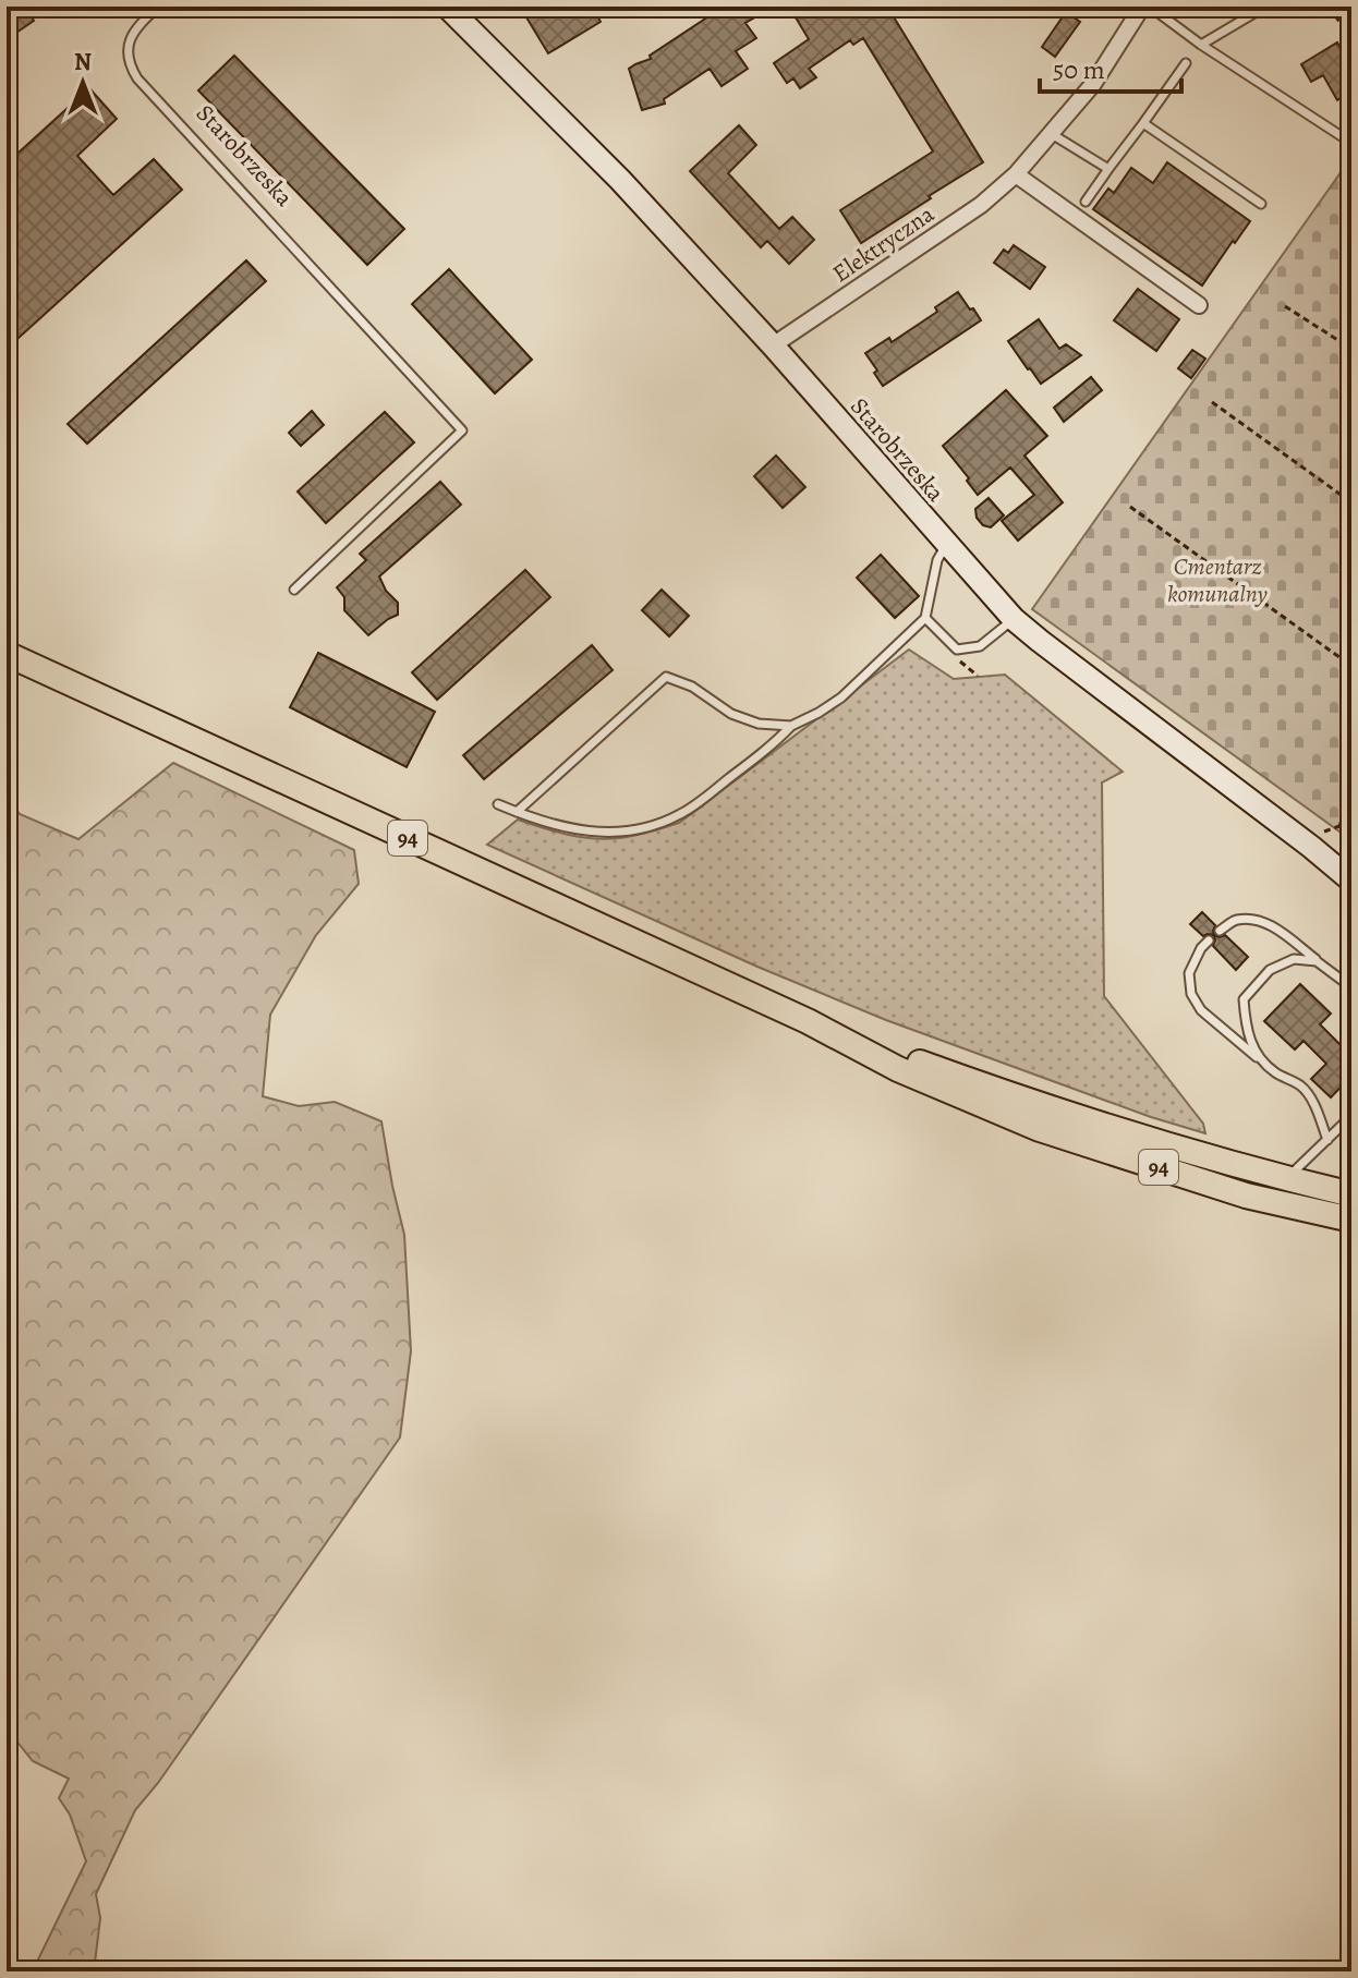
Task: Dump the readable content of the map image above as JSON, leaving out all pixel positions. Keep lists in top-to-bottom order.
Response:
{
  "streets": {
    "main road": ["94"],
    "street": ["Starobrzeska", "Elektryczna"]
  },
  "crossings": [
    ["Starobrzeska", "Elektryczna"]
  ],
  "parks": ["Cmentarz komunalny"],
  "scale_bar": "50 m",
  "north": "top"
}
